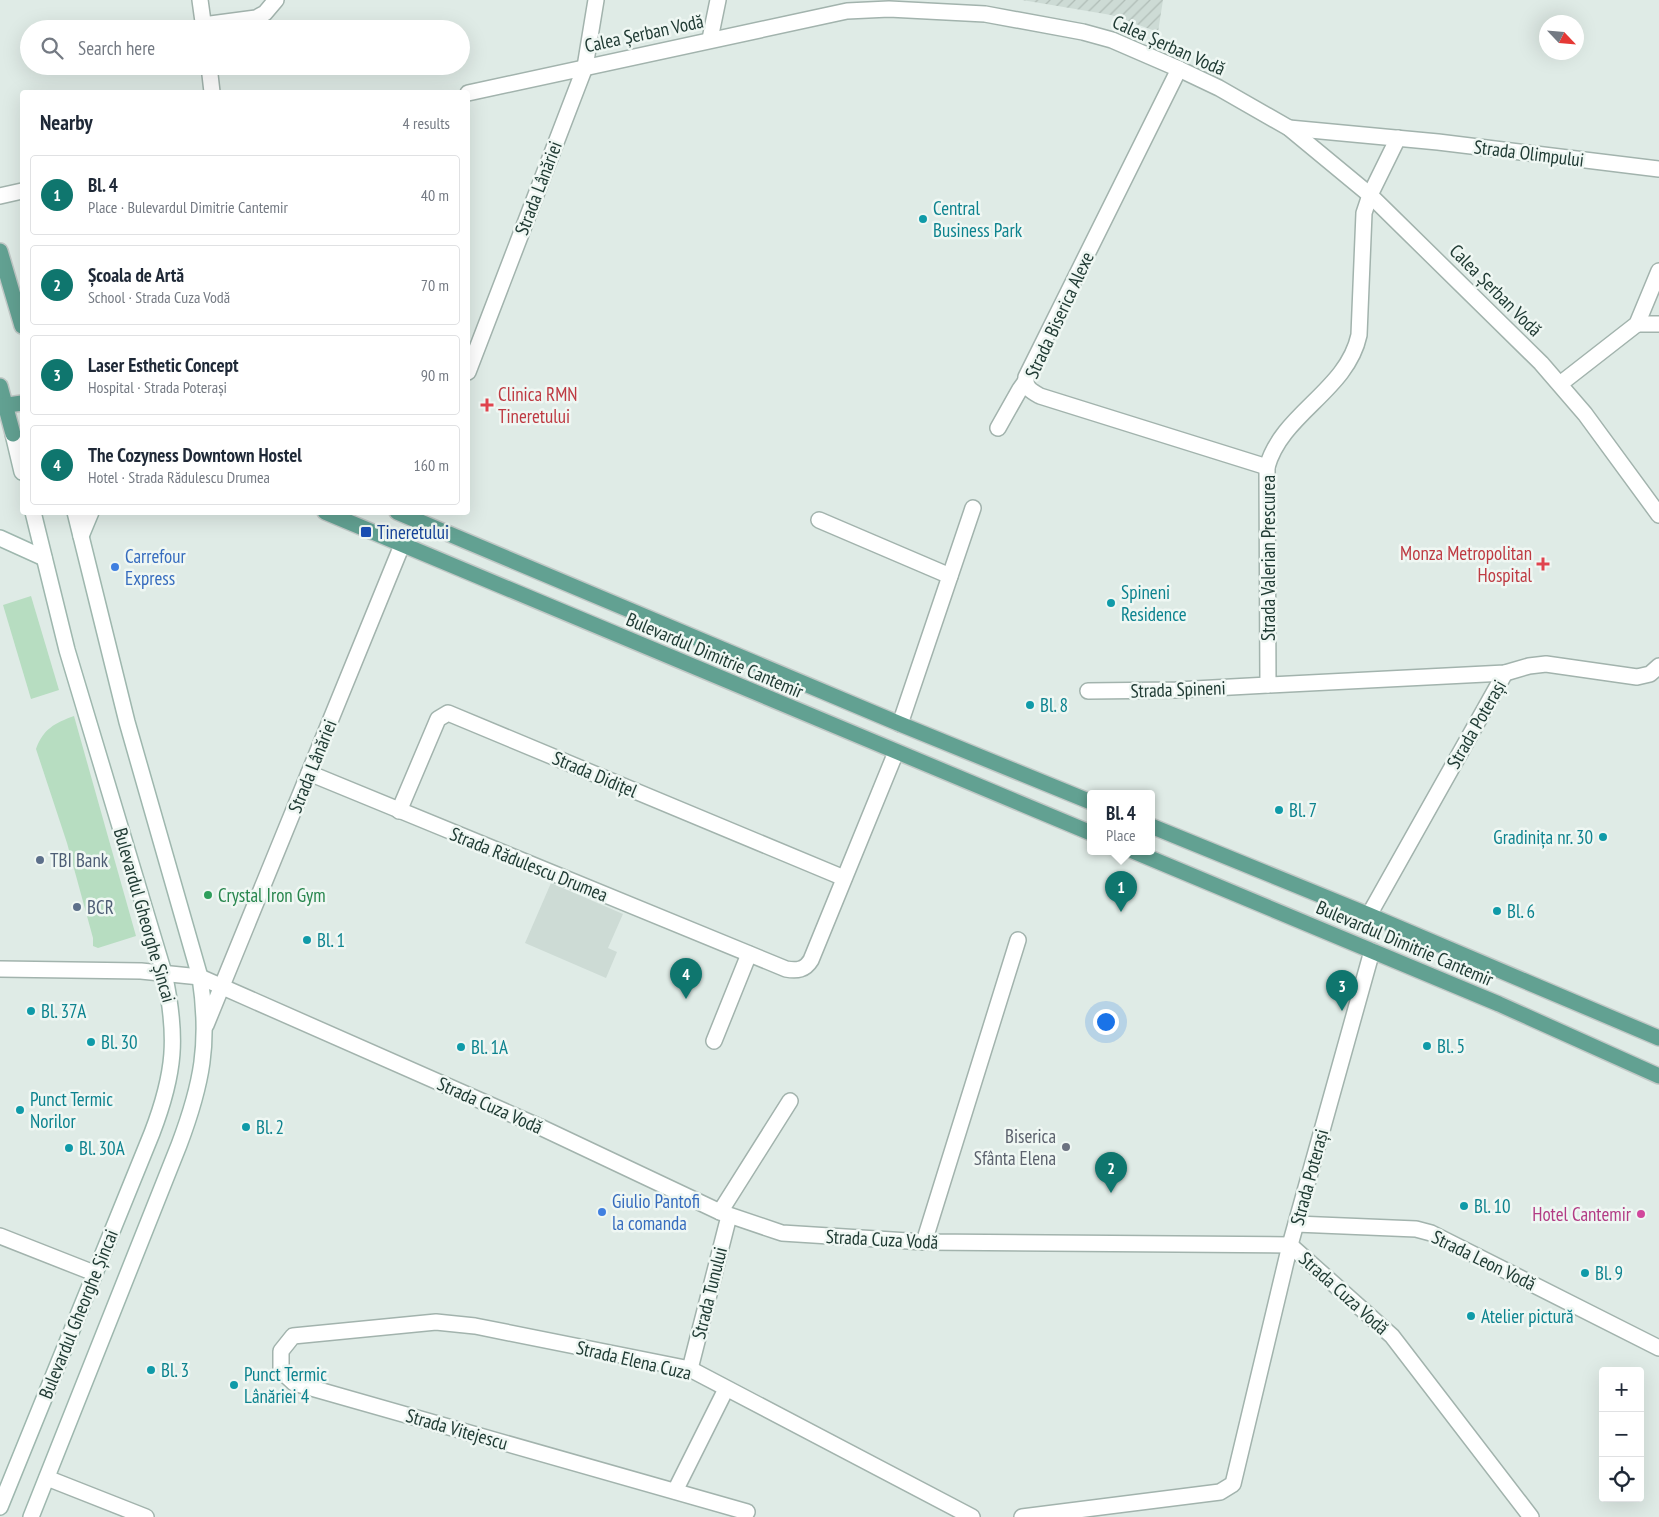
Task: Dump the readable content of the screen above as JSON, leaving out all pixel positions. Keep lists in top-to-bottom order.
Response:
{
  "streets": {
    "main road": ["Bulevardul Dimitrie Cantemir"],
    "street": [
      "Calea Șerban Vodă",
      "Strada Olimpului",
      "Strada Lânăriei",
      "Strada Biserica Alexe",
      "Strada Valerian Prescurea",
      "Strada Spineni",
      "Strada Poterași",
      "Strada Didițel",
      "Strada Rădulescu Drumea",
      "Bulevardul Gheorghe Șincai",
      "Strada Cuza Vodă",
      "Strada Leon Vodă",
      "Strada Tunului",
      "Strada Elena Cuza",
      "Strada Vitejescu"
    ]
  },
  "crossings": [
    ["Calea Șerban Vodă", "Strada Olimpului"],
    ["Calea Șerban Vodă", "Strada Lânăriei"],
    ["Calea Șerban Vodă", "Strada Biserica Alexe"],
    ["Calea Șerban Vodă", "Strada Valerian Prescurea"],
    ["Strada Lânăriei", "Bulevardul Dimitrie Cantemir"],
    ["Strada Lânăriei", "Strada Rădulescu Drumea"],
    ["Strada Lânăriei", "Bulevardul Gheorghe Șincai"],
    ["Strada Lânăriei", "Strada Cuza Vodă"],
    ["Strada Biserica Alexe", "Strada Valerian Prescurea"],
    ["Strada Valerian Prescurea", "Strada Spineni"],
    ["Bulevardul Dimitrie Cantemir", "Strada Poterași"],
    ["Bulevardul Dimitrie Cantemir", "Strada Rădulescu Drumea"],
    ["Strada Poterași", "Strada Cuza Vodă"],
    ["Strada Poterași", "Strada Leon Vodă"],
    ["Strada Didițel", "Strada Rădulescu Drumea"],
    ["Bulevardul Gheorghe Șincai", "Strada Cuza Vodă"],
    ["Strada Cuza Vodă", "Strada Tunului"],
    ["Strada Tunului", "Strada Elena Cuza"],
    ["Strada Elena Cuza", "Strada Vitejescu"]
  ],
  "places": {
    "other": [
      "Central Business Park",
      "Carrefour Express",
      "Spineni Residence",
      "Bl. 8",
      "Bl. 7",
      "Gradinița nr. 30",
      "TBI Bank",
      "Crystal Iron Gym",
      "BCR",
      "Bl. 6",
      "Bl. 1",
      "Bl. 37A",
      "Bl. 30",
      "Bl. 5",
      "Bl. 1A",
      "Punct Termic Norilor",
      "Bl. 2",
      "Biserica Sfânta Elena",
      "Bl. 30A",
      "Bl. 10",
      "Giulio Pantofi la comanda",
      "Hotel Cantemir",
      "Bl. 9",
      "Atelier pictură",
      "Bl. 3",
      "Punct Termic Lânăriei 4"
    ],
    "health": ["Clinica RMN Tineretului", "Monza Metropolitan Hospital"],
    "transit": ["Tineretului"]
  },
  "north": "bottom right",
  "page": {
    "search": "Search here",
    "heading": ["Nearby", "4 results"],
    "list": [
      {
        "mark": "1",
        "name": "Bl. 4",
        "note": "Place · Bulevardul Dimitrie Cantemir",
        "value": "40 m"
      },
      {
        "mark": "2",
        "name": "Școala de Artă",
        "note": "School · Strada Cuza Vodă",
        "value": "70 m"
      },
      {
        "mark": "3",
        "name": "Laser Esthetic Concept",
        "note": "Hospital · Strada Poterași",
        "value": "90 m"
      },
      {
        "mark": "4",
        "name": "The Cozyness Downtown Hostel",
        "note": "Hotel · Strada Rădulescu Drumea",
        "value": "160 m"
      }
    ],
    "popup": ["Bl. 4", "Place"],
    "pins": [
      "1",
      "4",
      "3",
      "2"
    ],
    "map_buttons": ["+", "−"]
  }
}
